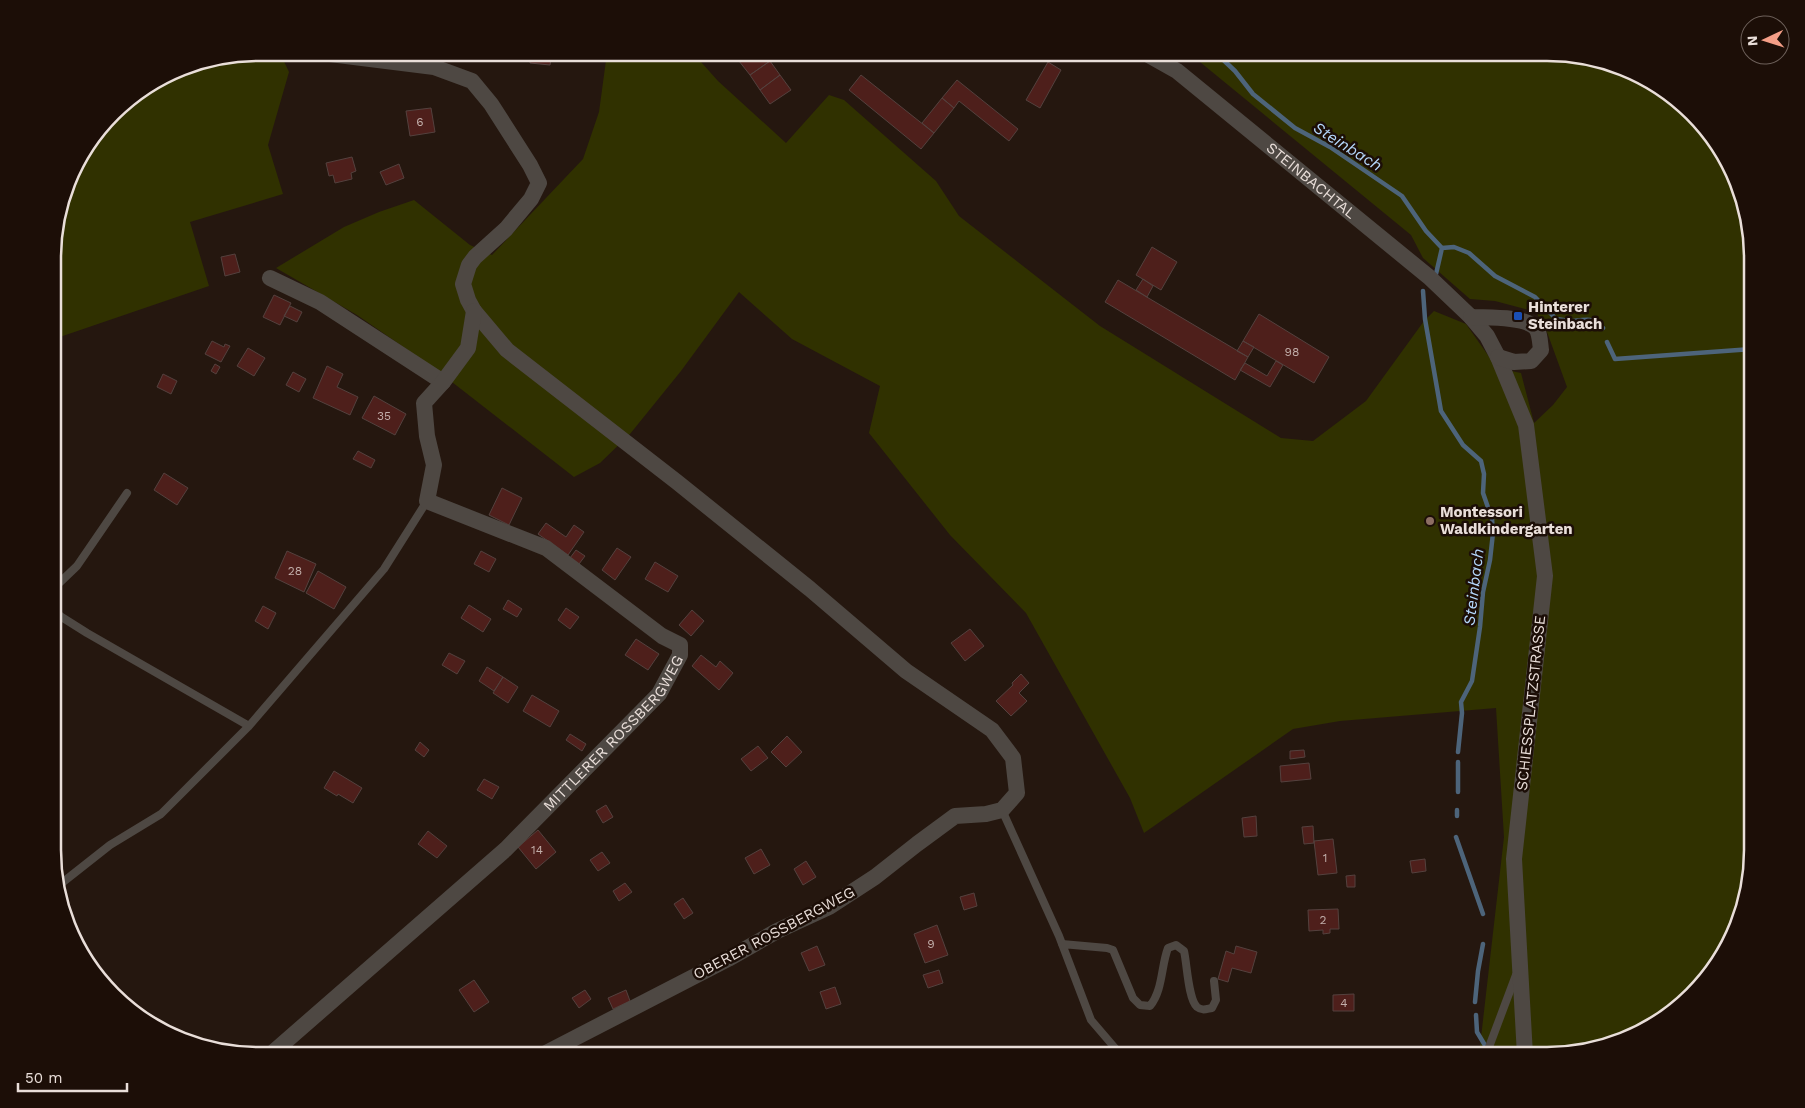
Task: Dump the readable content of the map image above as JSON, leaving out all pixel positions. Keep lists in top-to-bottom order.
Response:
{
  "streets": {
    "street": [
      "STEINBACHTAL",
      "SCHIESSPLATZSTRASSE",
      "MITTLERER ROSSBERGWEG",
      "OBERER ROSSBERGWEG"
    ]
  },
  "crossings": [
    ["STEINBACHTAL", "SCHIESSPLATZSTRASSE"]
  ],
  "water": ["Steinbach"],
  "places": {
    "transit": ["Hinterer Steinbach"],
    "other": ["Montessori Waldkindergarten"]
  },
  "house_numbers": [
    "6",
    "98",
    "35",
    "28",
    "14",
    "1",
    "2",
    "9",
    "4"
  ],
  "scale_bar": "50 m",
  "north": "left"
}
